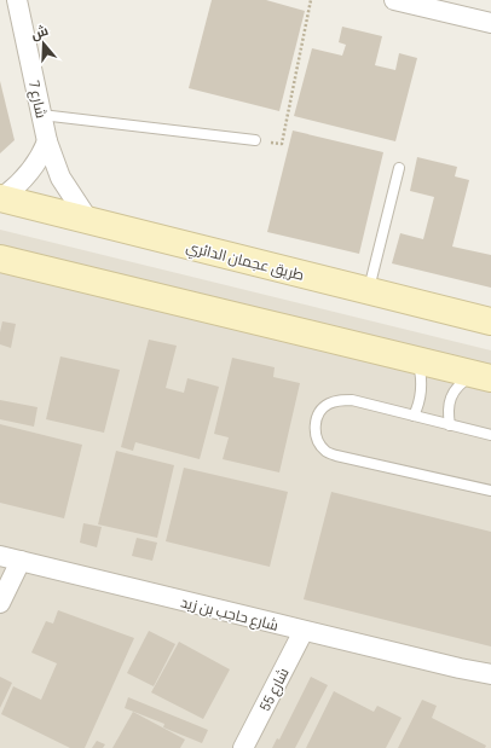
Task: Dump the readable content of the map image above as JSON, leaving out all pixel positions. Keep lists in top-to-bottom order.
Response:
{
  "streets": {
    "main road": ["طريق عجمان الدائري"],
    "street": ["شارع 7", "شارع حاجب بن زيد", "شارع 55"]
  },
  "crossings": [
    ["شارع 7", "طريق عجمان الدائري"],
    ["شارع حاجب بن زيد", "شارع 55"]
  ],
  "north": "top"
}
